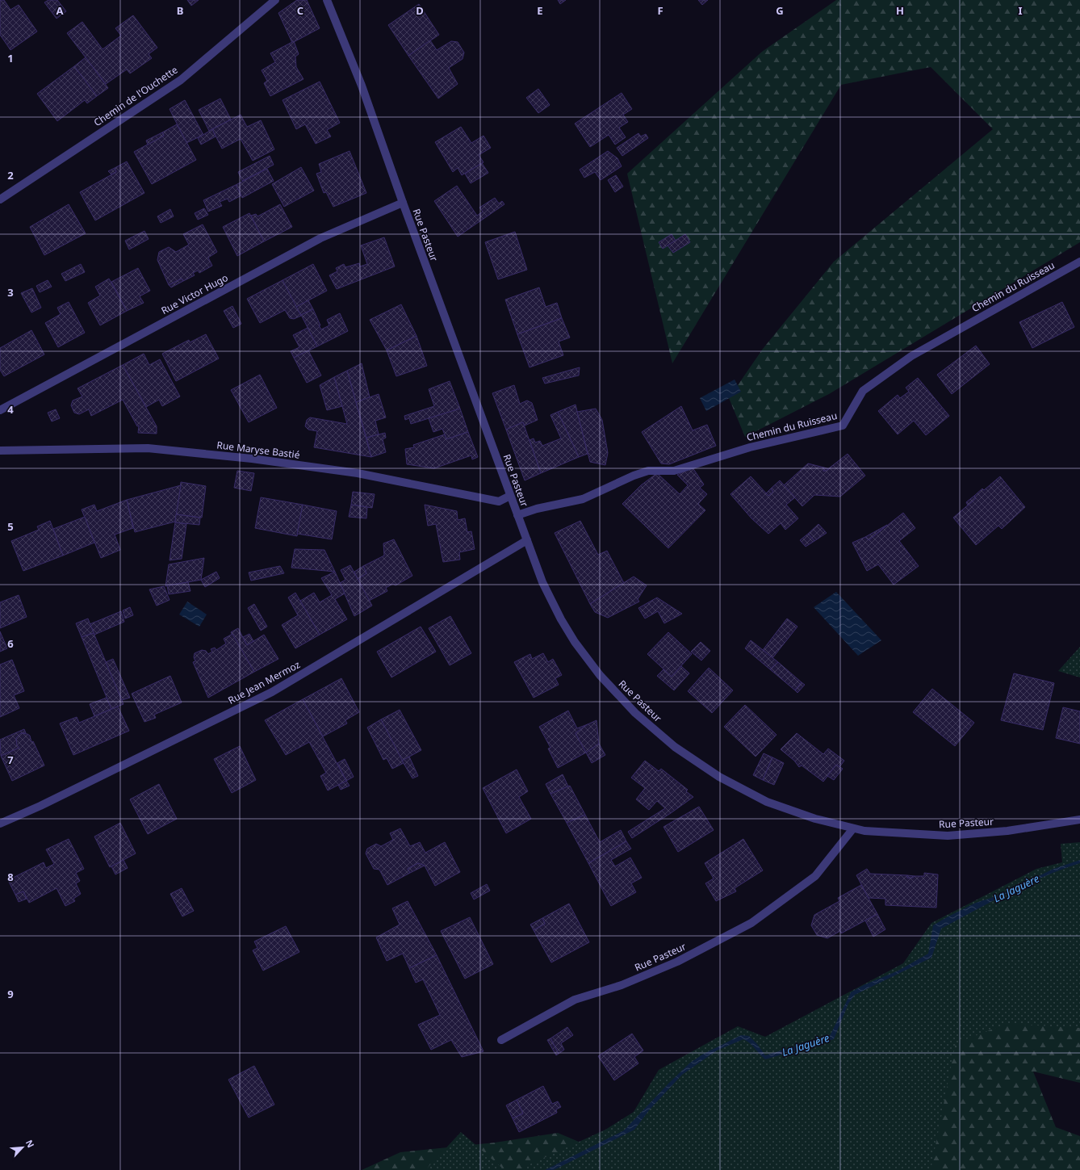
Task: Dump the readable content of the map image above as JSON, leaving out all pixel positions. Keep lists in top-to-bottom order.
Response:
{
  "streets": {
    "street": [
      "Chemin de l'Ouchette",
      "Rue Pasteur",
      "Chemin du Ruisseau",
      "Rue Victor Hugo",
      "Rue Maryse Bastié",
      "Rue Jean Mermoz"
    ]
  },
  "crossings": [
    ["Rue Pasteur", "Chemin du Ruisseau"],
    ["Rue Pasteur", "Rue Victor Hugo"],
    ["Rue Pasteur", "Rue Maryse Bastié"],
    ["Rue Pasteur", "Rue Jean Mermoz"]
  ],
  "water": ["La Jaguère"],
  "north": "top right",
  "grid": {
    "columns": [
      "A",
      "B",
      "C",
      "D",
      "E",
      "F",
      "G",
      "H",
      "I"
    ],
    "rows": [
      "1",
      "2",
      "3",
      "4",
      "5",
      "6",
      "7",
      "8",
      "9"
    ]
  }
}
